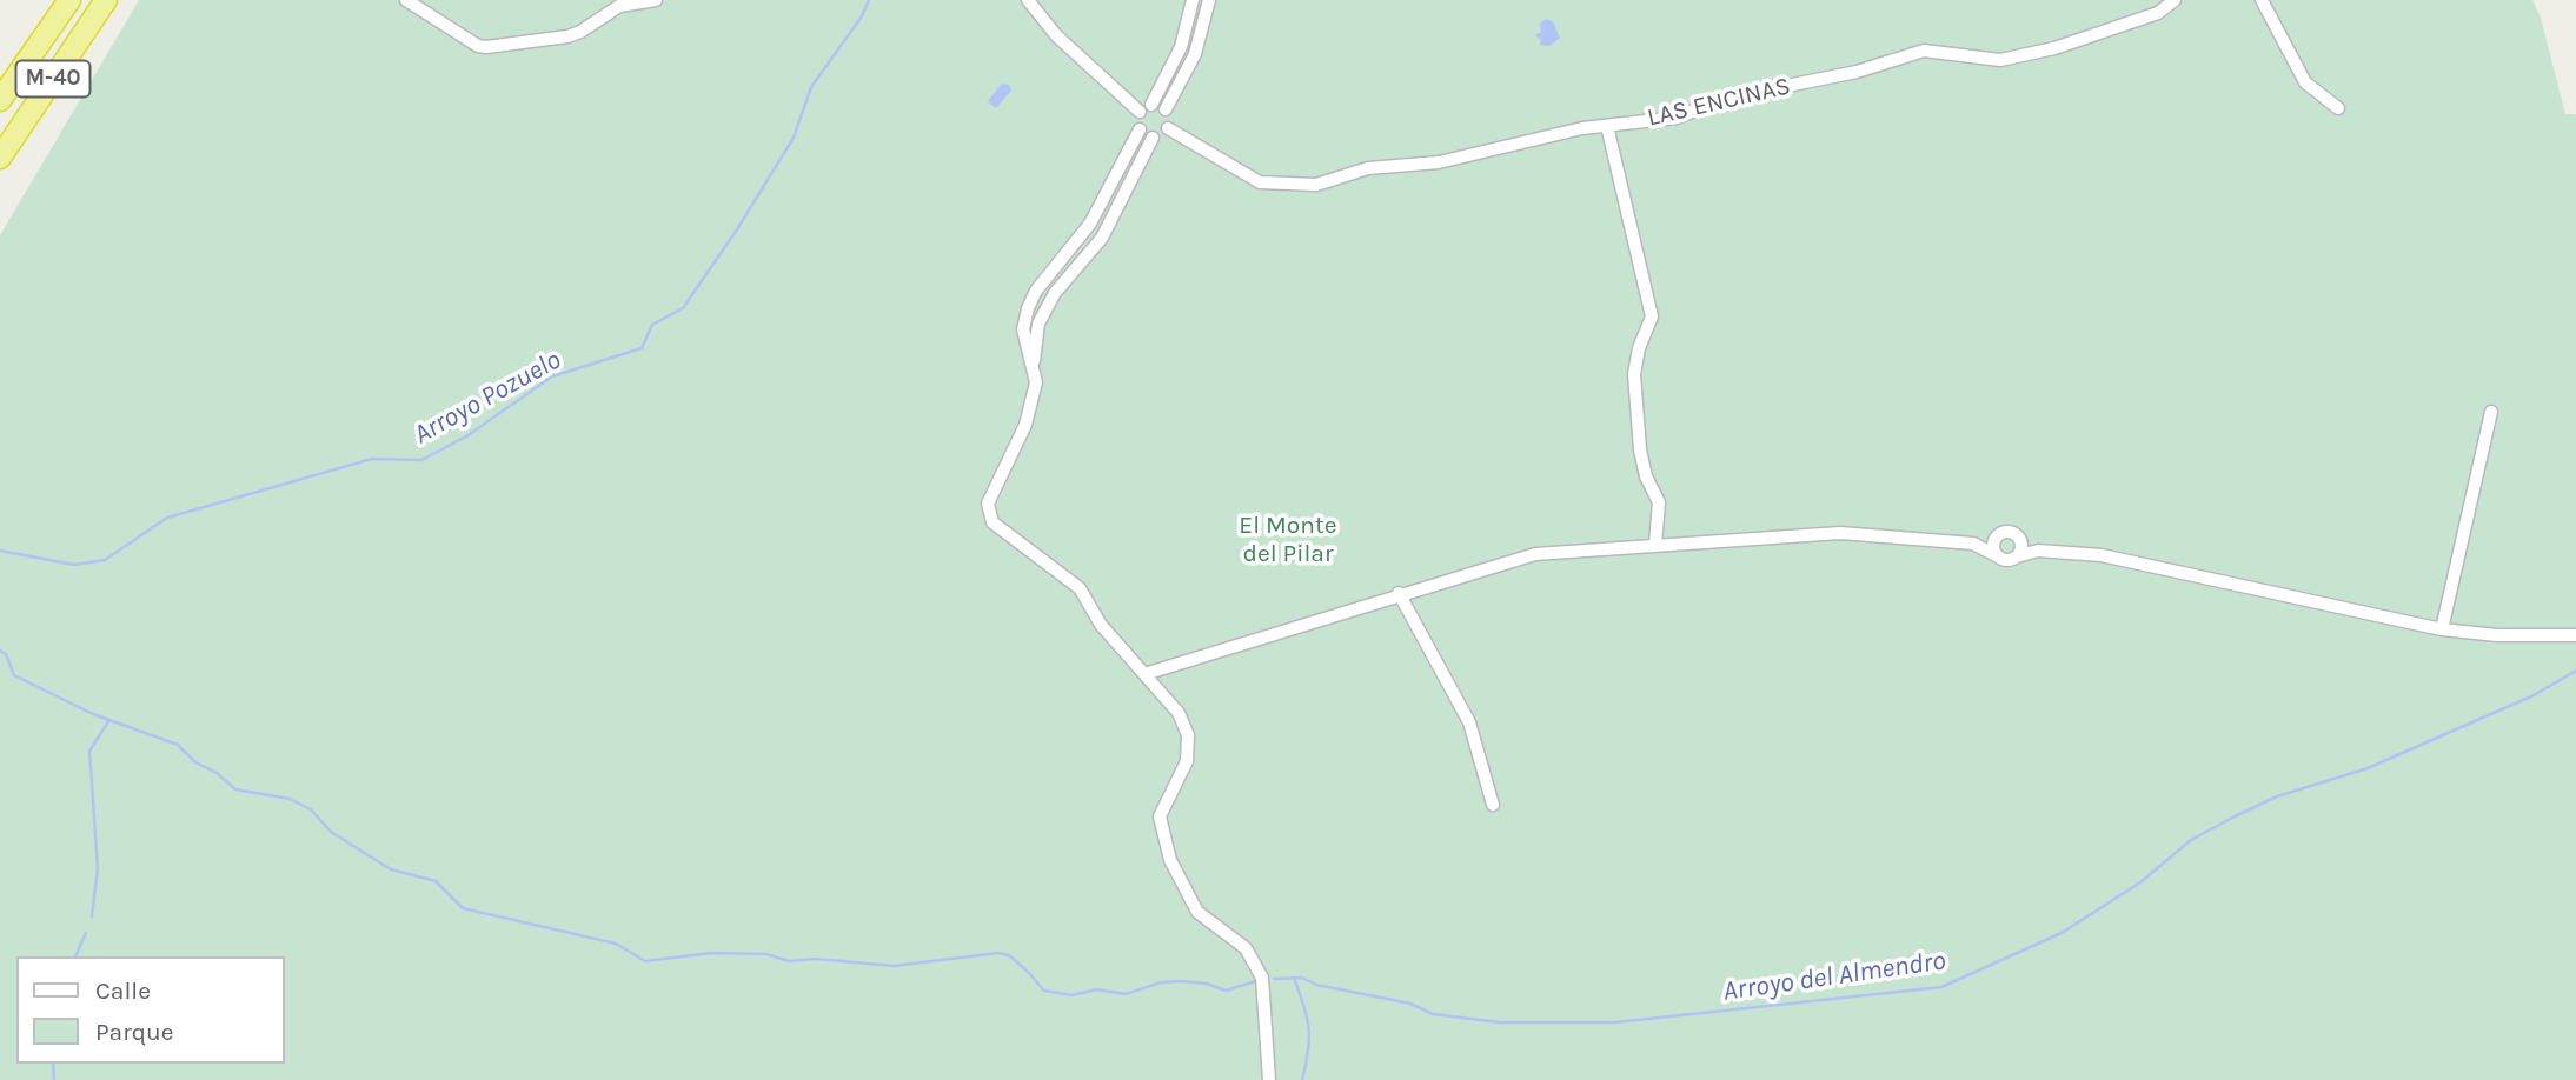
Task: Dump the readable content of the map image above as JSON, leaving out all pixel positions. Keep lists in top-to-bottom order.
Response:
{
  "streets": {
    "highway": ["M-40"],
    "street": ["LAS ENCINAS"]
  },
  "water": ["Arroyo Pozuelo", "Arroyo del Almendro"],
  "parks": ["El Monte del Pilar"],
  "legend": ["Calle", "Parque"]
}
